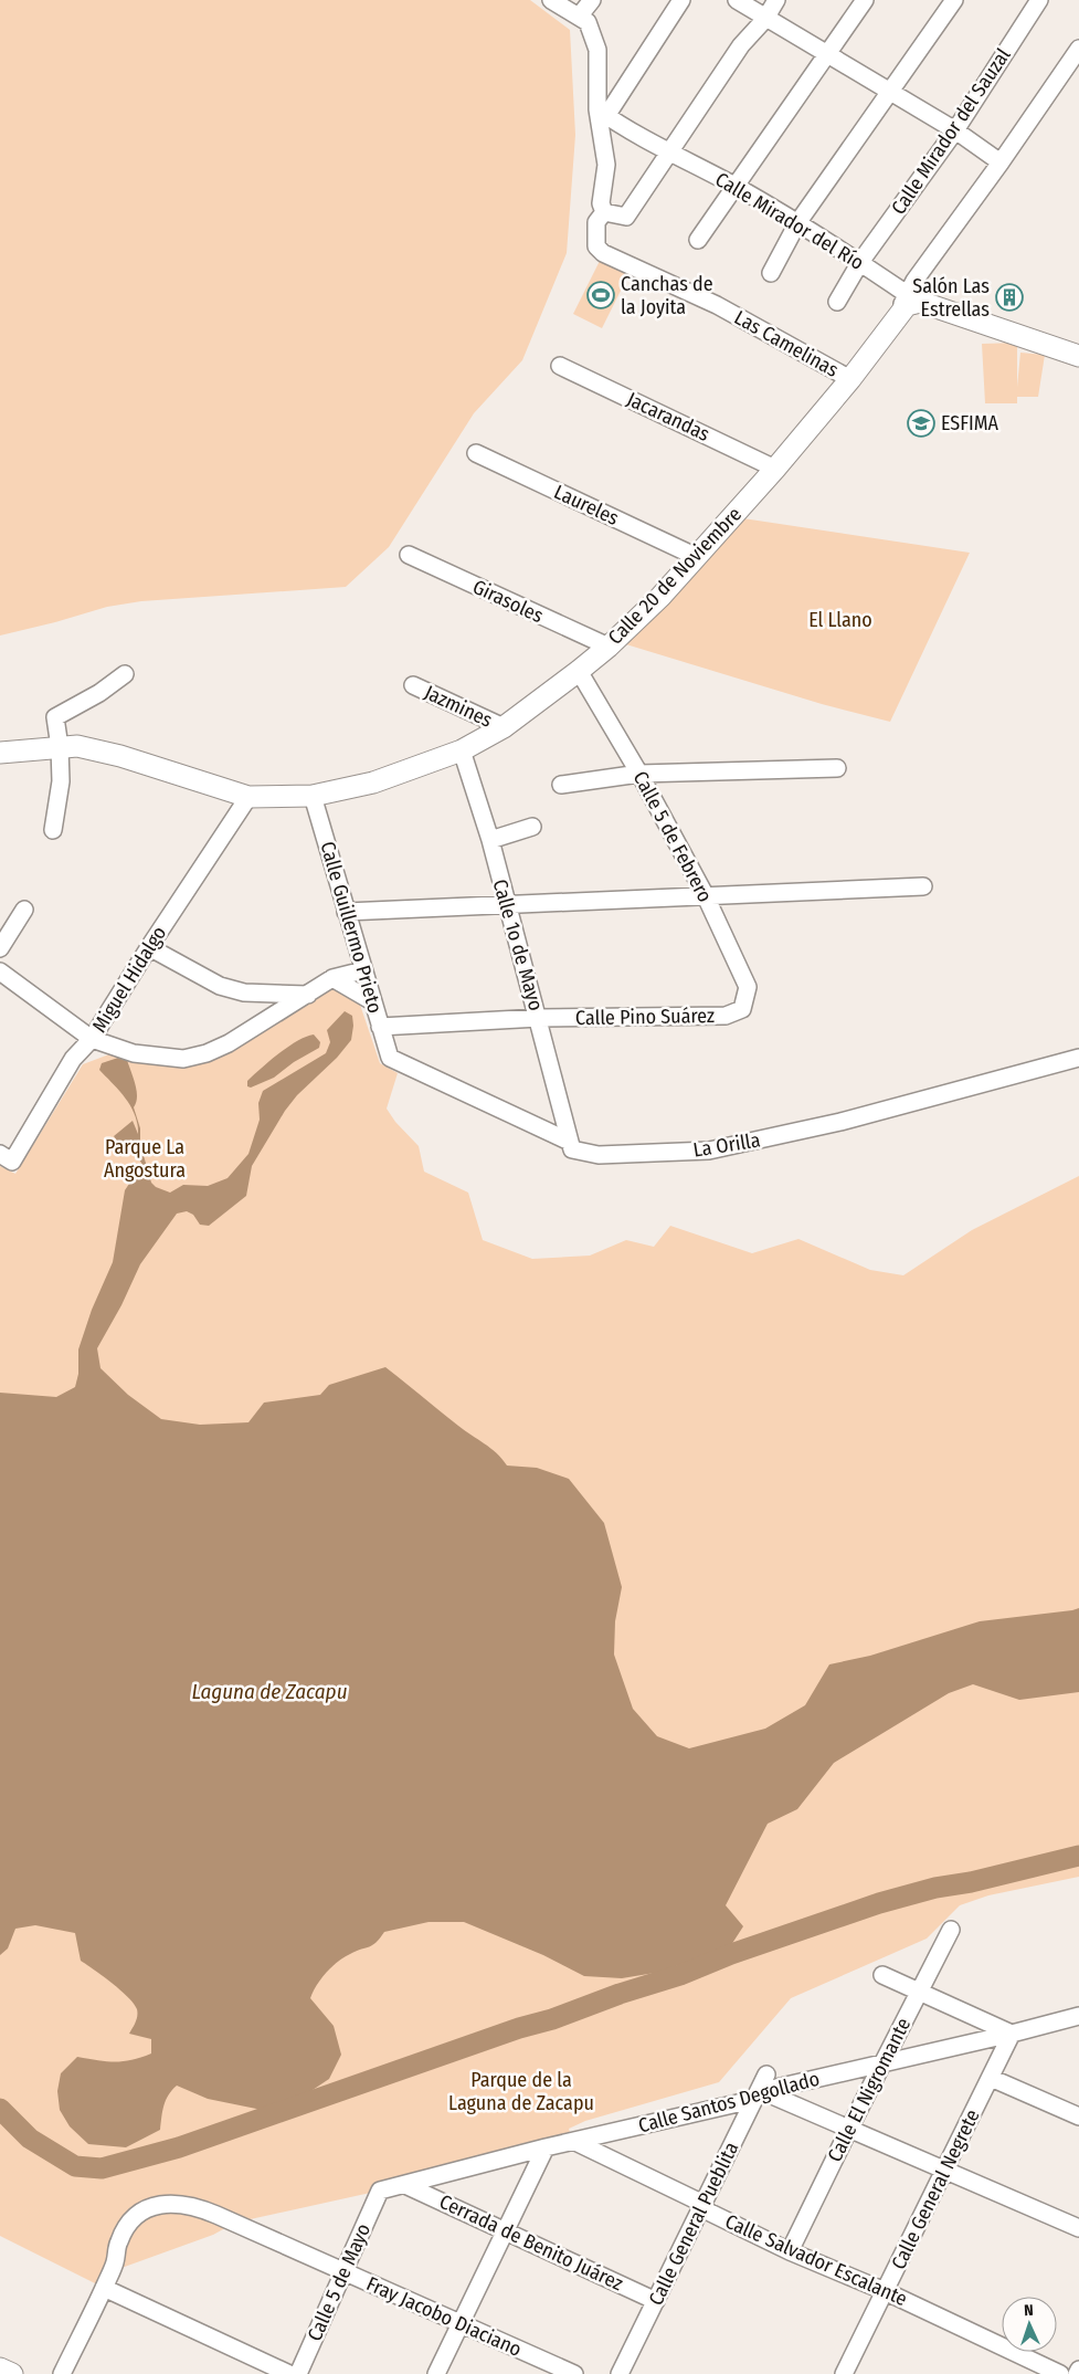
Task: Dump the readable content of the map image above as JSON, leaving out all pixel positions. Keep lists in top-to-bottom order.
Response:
{
  "streets": {
    "main road": ["Calle 20 de Noviembre"],
    "street": [
      "Calle Mirador del Sauzal",
      "Calle Mirador del Río",
      "Las Camelinas",
      "Jacarandas",
      "Laureles",
      "Girasoles",
      "Jazmines",
      "Calle 5 de Febrero",
      "Calle Guillermo Prieto",
      "Calle 1o de Mayo",
      "Miguel Hidalgo",
      "Calle Pino Suárez",
      "La Orilla",
      "Calle El Nigromante",
      "Calle Santos Degollado",
      "Calle General Negrete",
      "Calle General Pueblita",
      "Cerrada de Benito Juárez",
      "Calle Salvador Escalante",
      "Calle 5 de Mayo",
      "Fray Jacobo Diaciano"
    ]
  },
  "crossings": [
    ["Calle Mirador del Sauzal", "Calle Mirador del Río"],
    ["Calle Mirador del Río", "Calle 20 de Noviembre"],
    ["Las Camelinas", "Calle 20 de Noviembre"],
    ["Jacarandas", "Calle 20 de Noviembre"],
    ["Laureles", "Calle 20 de Noviembre"],
    ["Calle 20 de Noviembre", "Girasoles"],
    ["Calle 20 de Noviembre", "Jazmines"],
    ["Calle 20 de Noviembre", "Calle 5 de Febrero"],
    ["Calle 20 de Noviembre", "Calle Guillermo Prieto"],
    ["Calle 20 de Noviembre", "Calle 1o de Mayo"],
    ["Calle 20 de Noviembre", "Miguel Hidalgo"],
    ["Calle 5 de Febrero", "Calle Pino Suárez"],
    ["Calle Guillermo Prieto", "Calle Pino Suárez"],
    ["Calle Guillermo Prieto", "La Orilla"],
    ["Calle 1o de Mayo", "Calle Pino Suárez"],
    ["Calle 1o de Mayo", "La Orilla"],
    ["Calle El Nigromante", "Calle Santos Degollado"],
    ["Calle El Nigromante", "Calle Salvador Escalante"],
    ["Calle Santos Degollado", "Calle General Negrete"],
    ["Calle Santos Degollado", "Calle General Pueblita"],
    ["Calle Santos Degollado", "Cerrada de Benito Juárez"],
    ["Calle Santos Degollado", "Calle Salvador Escalante"],
    ["Calle Santos Degollado", "Calle 5 de Mayo"],
    ["Calle General Negrete", "Calle Salvador Escalante"],
    ["Calle General Pueblita", "Cerrada de Benito Juárez"],
    ["Calle General Pueblita", "Calle Salvador Escalante"],
    ["Calle 5 de Mayo", "Fray Jacobo Diaciano"]
  ],
  "water": ["Laguna de Zacapu"],
  "parks": ["El Llano", "Parque La Angostura", "Parque de la Laguna de Zacapu"],
  "places": {
    "sports": ["Canchas de la Joyita"],
    "building": ["Salón Las Estrellas"],
    "school or university": ["ESFIMA"]
  },
  "north": "top"
}
